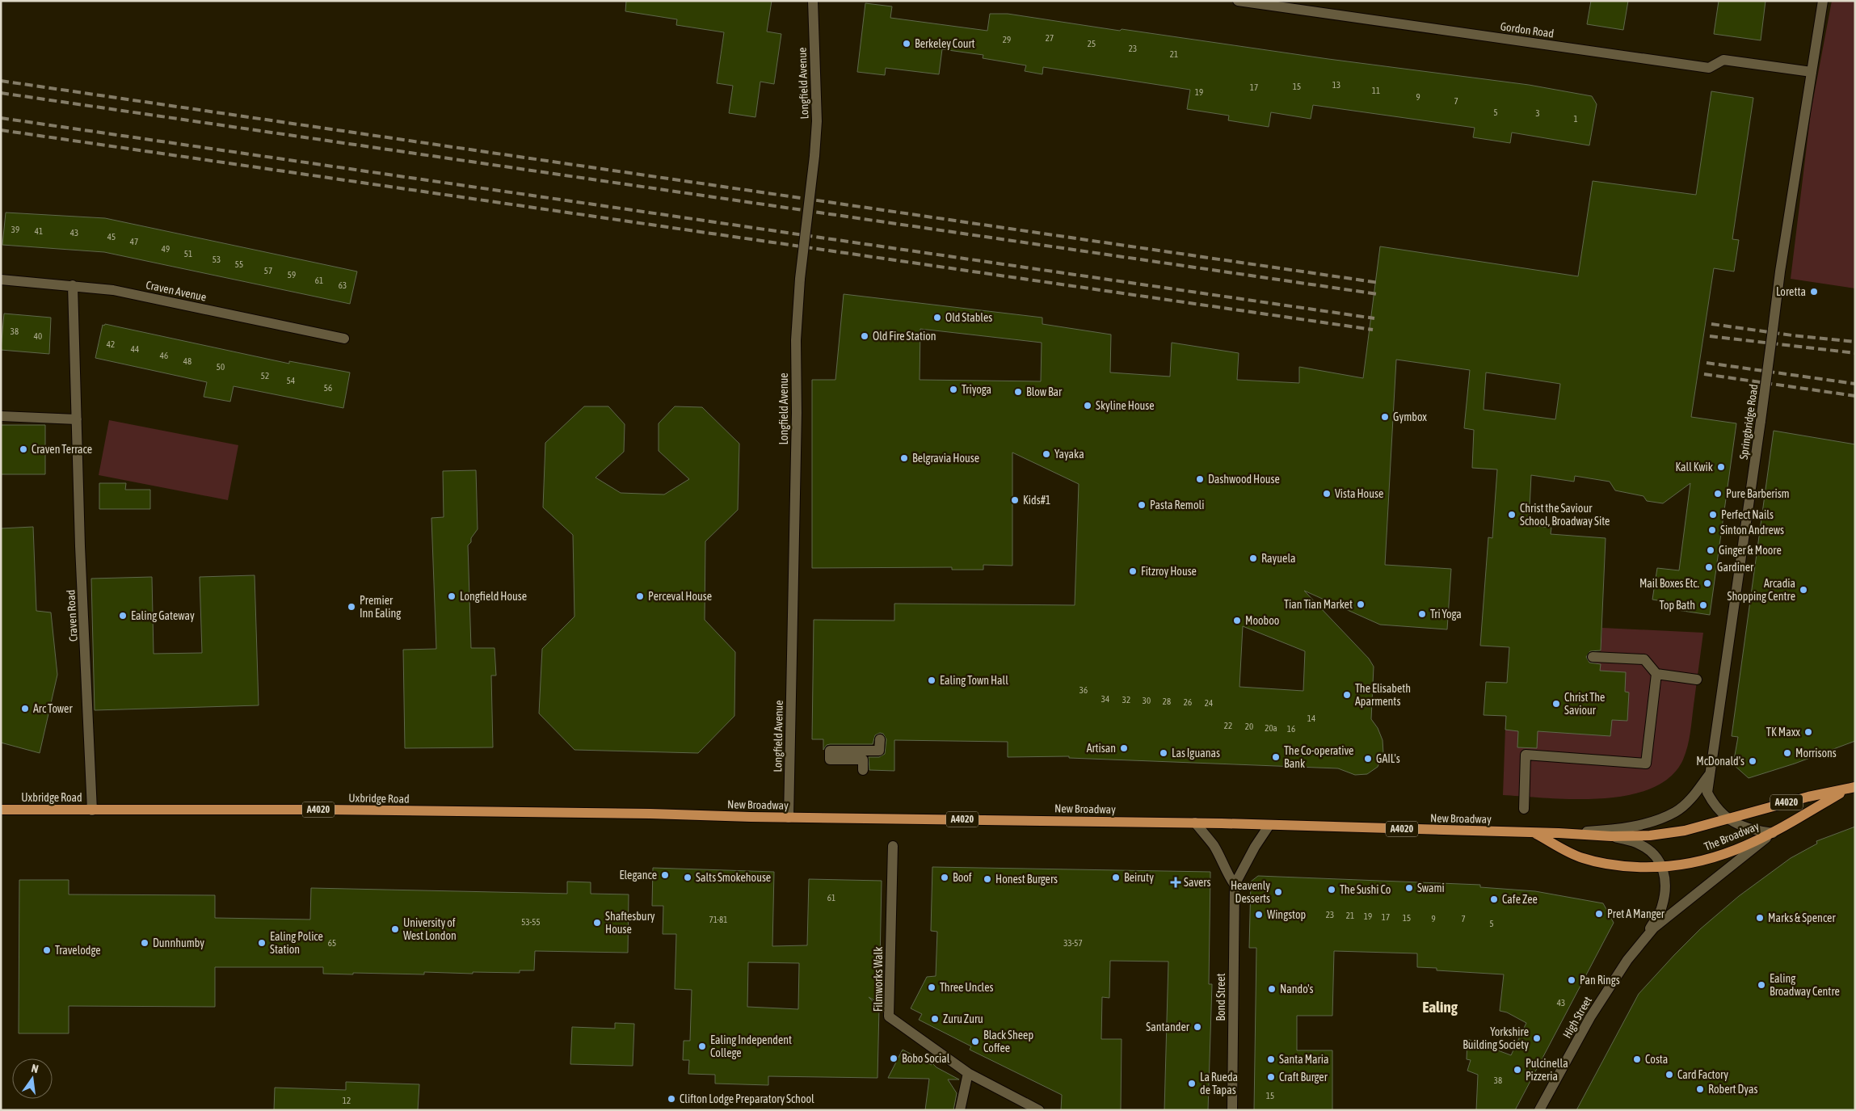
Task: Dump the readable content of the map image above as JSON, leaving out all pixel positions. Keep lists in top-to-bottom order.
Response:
{
  "streets": {
    "main road": [
      "Uxbridge Road",
      "A4020",
      "New Broadway",
      "The Broadway"
    ],
    "street": [
      "Gordon Road",
      "Longfield Avenue",
      "Craven Avenue",
      "Springbridge Road",
      "Craven Road",
      "Filmworks Walk",
      "Bond Street",
      "High Street"
    ]
  },
  "crossings": [
    ["Gordon Road", "Springbridge Road"],
    ["Longfield Avenue", "New Broadway"],
    ["Craven Avenue", "Craven Road"],
    ["Springbridge Road", "New Broadway"],
    ["Springbridge Road", "The Broadway"],
    ["Springbridge Road", "High Street"],
    ["Craven Road", "Uxbridge Road"],
    ["Uxbridge Road", "New Broadway"],
    ["New Broadway", "The Broadway"],
    ["New Broadway", "Bond Street"],
    ["New Broadway", "High Street"],
    ["The Broadway", "High Street"]
  ],
  "districts": ["Ealing"],
  "places": {
    "other": [
      "Berkeley Court",
      "Loretta",
      "Old Stables",
      "Old Fire Station",
      "Triyoga",
      "Blow Bar",
      "Skyline House",
      "Gymbox",
      "Craven Terrace",
      "Yayaka",
      "Belgravia House",
      "Kall Kwik",
      "Dashwood House",
      "Vista House",
      "Pure Barberism",
      "Kids#1",
      "Pasta Remoli",
      "Christ the Saviour School, Broadway Site",
      "Perfect Nails",
      "Sinton Andrews",
      "Ginger & Moore",
      "Rayuela",
      "Gardiner",
      "Fitzroy House",
      "Mail Boxes Etc.",
      "Arcadia Shopping Centre",
      "Longfield House",
      "Perceval House",
      "Tian Tian Market",
      "Top Bath",
      "Premier Inn Ealing",
      "Tri Yoga",
      "Ealing Gateway",
      "Mooboo",
      "Ealing Town Hall",
      "The Elisabeth Aparments",
      "Christ The Saviour",
      "Arc Tower",
      "TK Maxx",
      "Artisan",
      "Las Iguanas",
      "Morrisons",
      "The Co-operative Bank",
      "GAIL's",
      "McDonald's",
      "Elegance",
      "Salts Smokehouse",
      "Boof",
      "Beiruty",
      "Honest Burgers",
      "Swami",
      "The Sushi Co",
      "Heavenly Desserts",
      "Cafe Zee",
      "Pret A Manger",
      "Wingstop",
      "Marks & Spencer",
      "Shaftesbury House",
      "University of West London",
      "Dunnhumby",
      "Ealing Police Station",
      "Travelodge",
      "Pan Rings",
      "Ealing Broadway Centre",
      "Three Uncles",
      "Nando's",
      "Zuru Zuru",
      "Santander",
      "Yorkshire Building Society",
      "Black Sheep Coffee",
      "Ealing Independent College",
      "Bobo Social",
      "Santa Maria",
      "Costa",
      "Pulcinella Pizzeria",
      "Card Factory",
      "Craft Burger",
      "La Rueda de Tapas",
      "Robert Dyas",
      "Clifton Lodge Preparatory School"
    ],
    "health": ["Savers"]
  },
  "house_numbers": [
    "27",
    "29",
    "25",
    "23",
    "21",
    "13",
    "15",
    "17",
    "11",
    "19",
    "9",
    "7",
    "5",
    "3",
    "1",
    "39",
    "41",
    "43",
    "45",
    "47",
    "49",
    "51",
    "53",
    "55",
    "57",
    "59",
    "61",
    "63",
    "38",
    "40",
    "42",
    "44",
    "46",
    "48",
    "50",
    "52",
    "54",
    "56",
    "36",
    "34",
    "32",
    "30",
    "28",
    "26",
    "24",
    "14",
    "22",
    "20",
    "20a",
    "16",
    "61",
    "23",
    "21",
    "19",
    "17",
    "15",
    "9",
    "7",
    "71-81",
    "53-55",
    "5",
    "65",
    "33-57",
    "43",
    "38",
    "15",
    "12"
  ],
  "north": "top"
}
